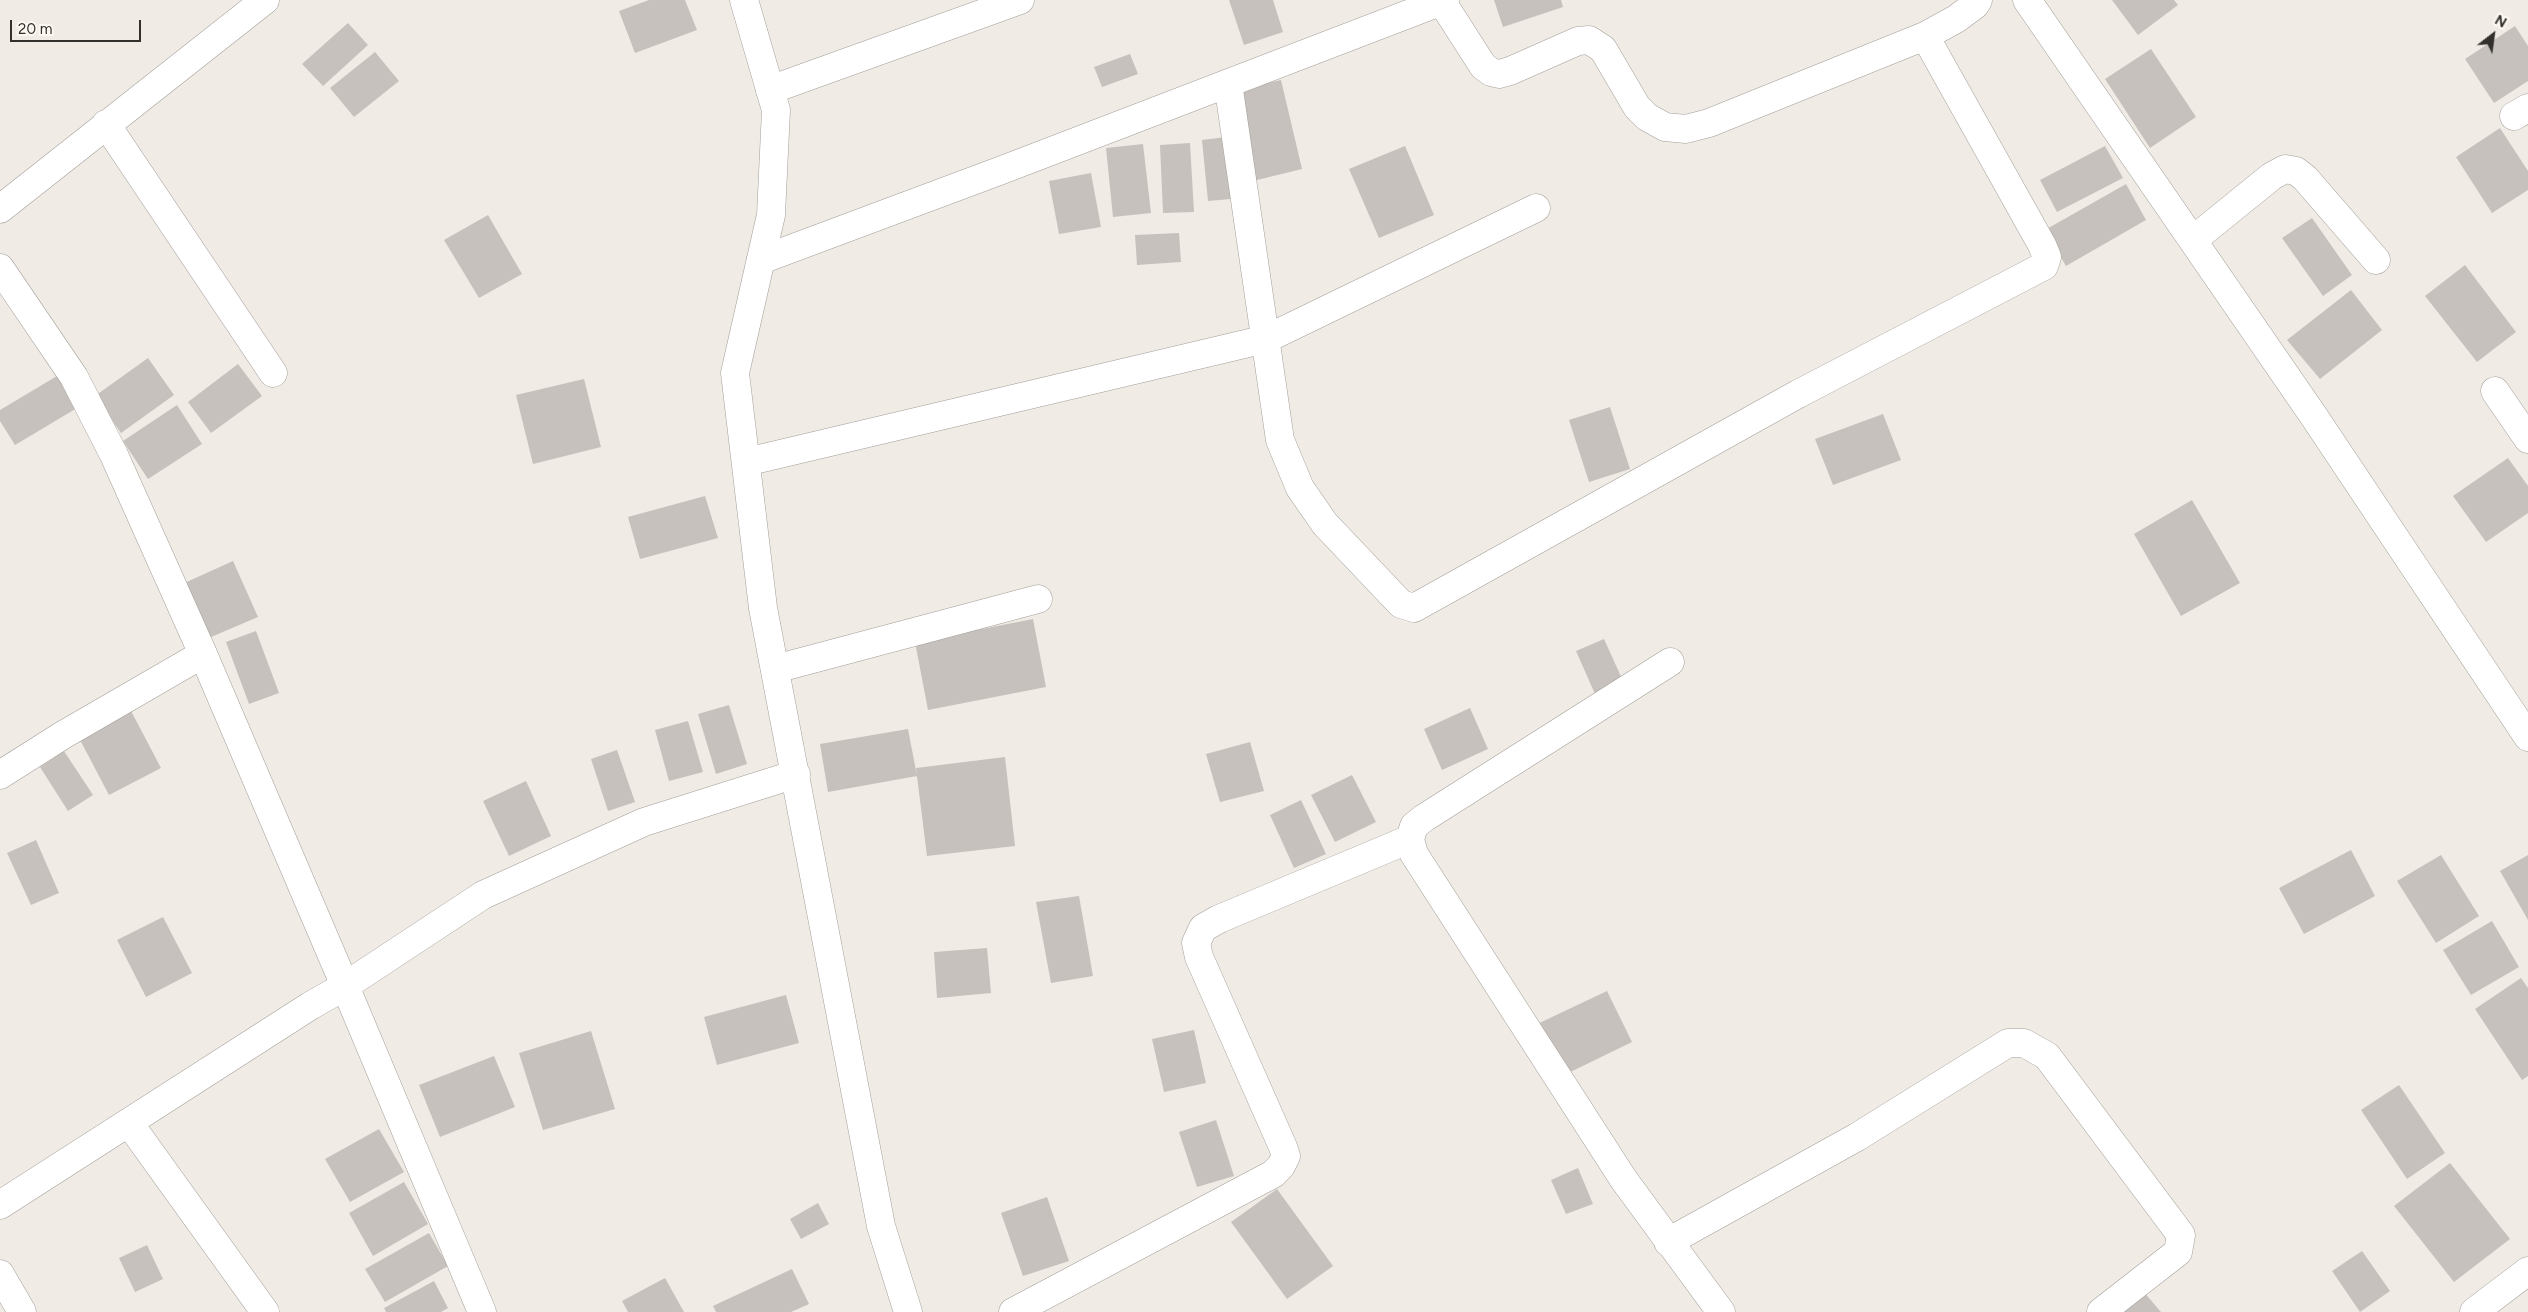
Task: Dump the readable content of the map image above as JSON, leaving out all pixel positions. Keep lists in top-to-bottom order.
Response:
{
  "scale_bar": "20 m",
  "north": "top right"
}
